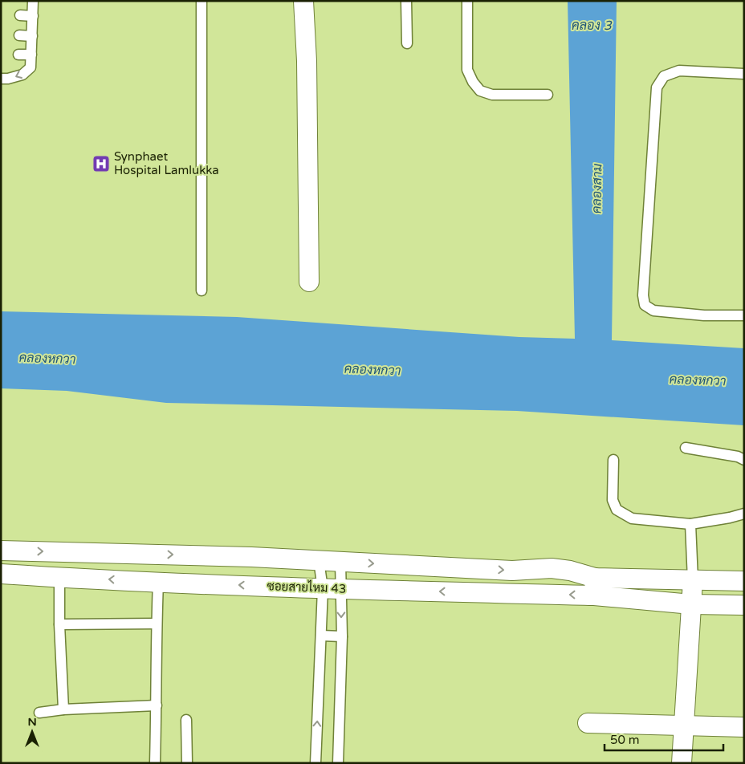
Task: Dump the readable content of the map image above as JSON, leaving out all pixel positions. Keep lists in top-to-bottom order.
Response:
{
  "streets": {
    "street": ["ซอยสายไหม 43"]
  },
  "water": ["คลอง 3", "คลองสาม", "คลองหกวา"],
  "places": {
    "hospital": ["Synphaet Hospital Lamlukka"]
  },
  "scale_bar": "50 m",
  "north": "top"
}
